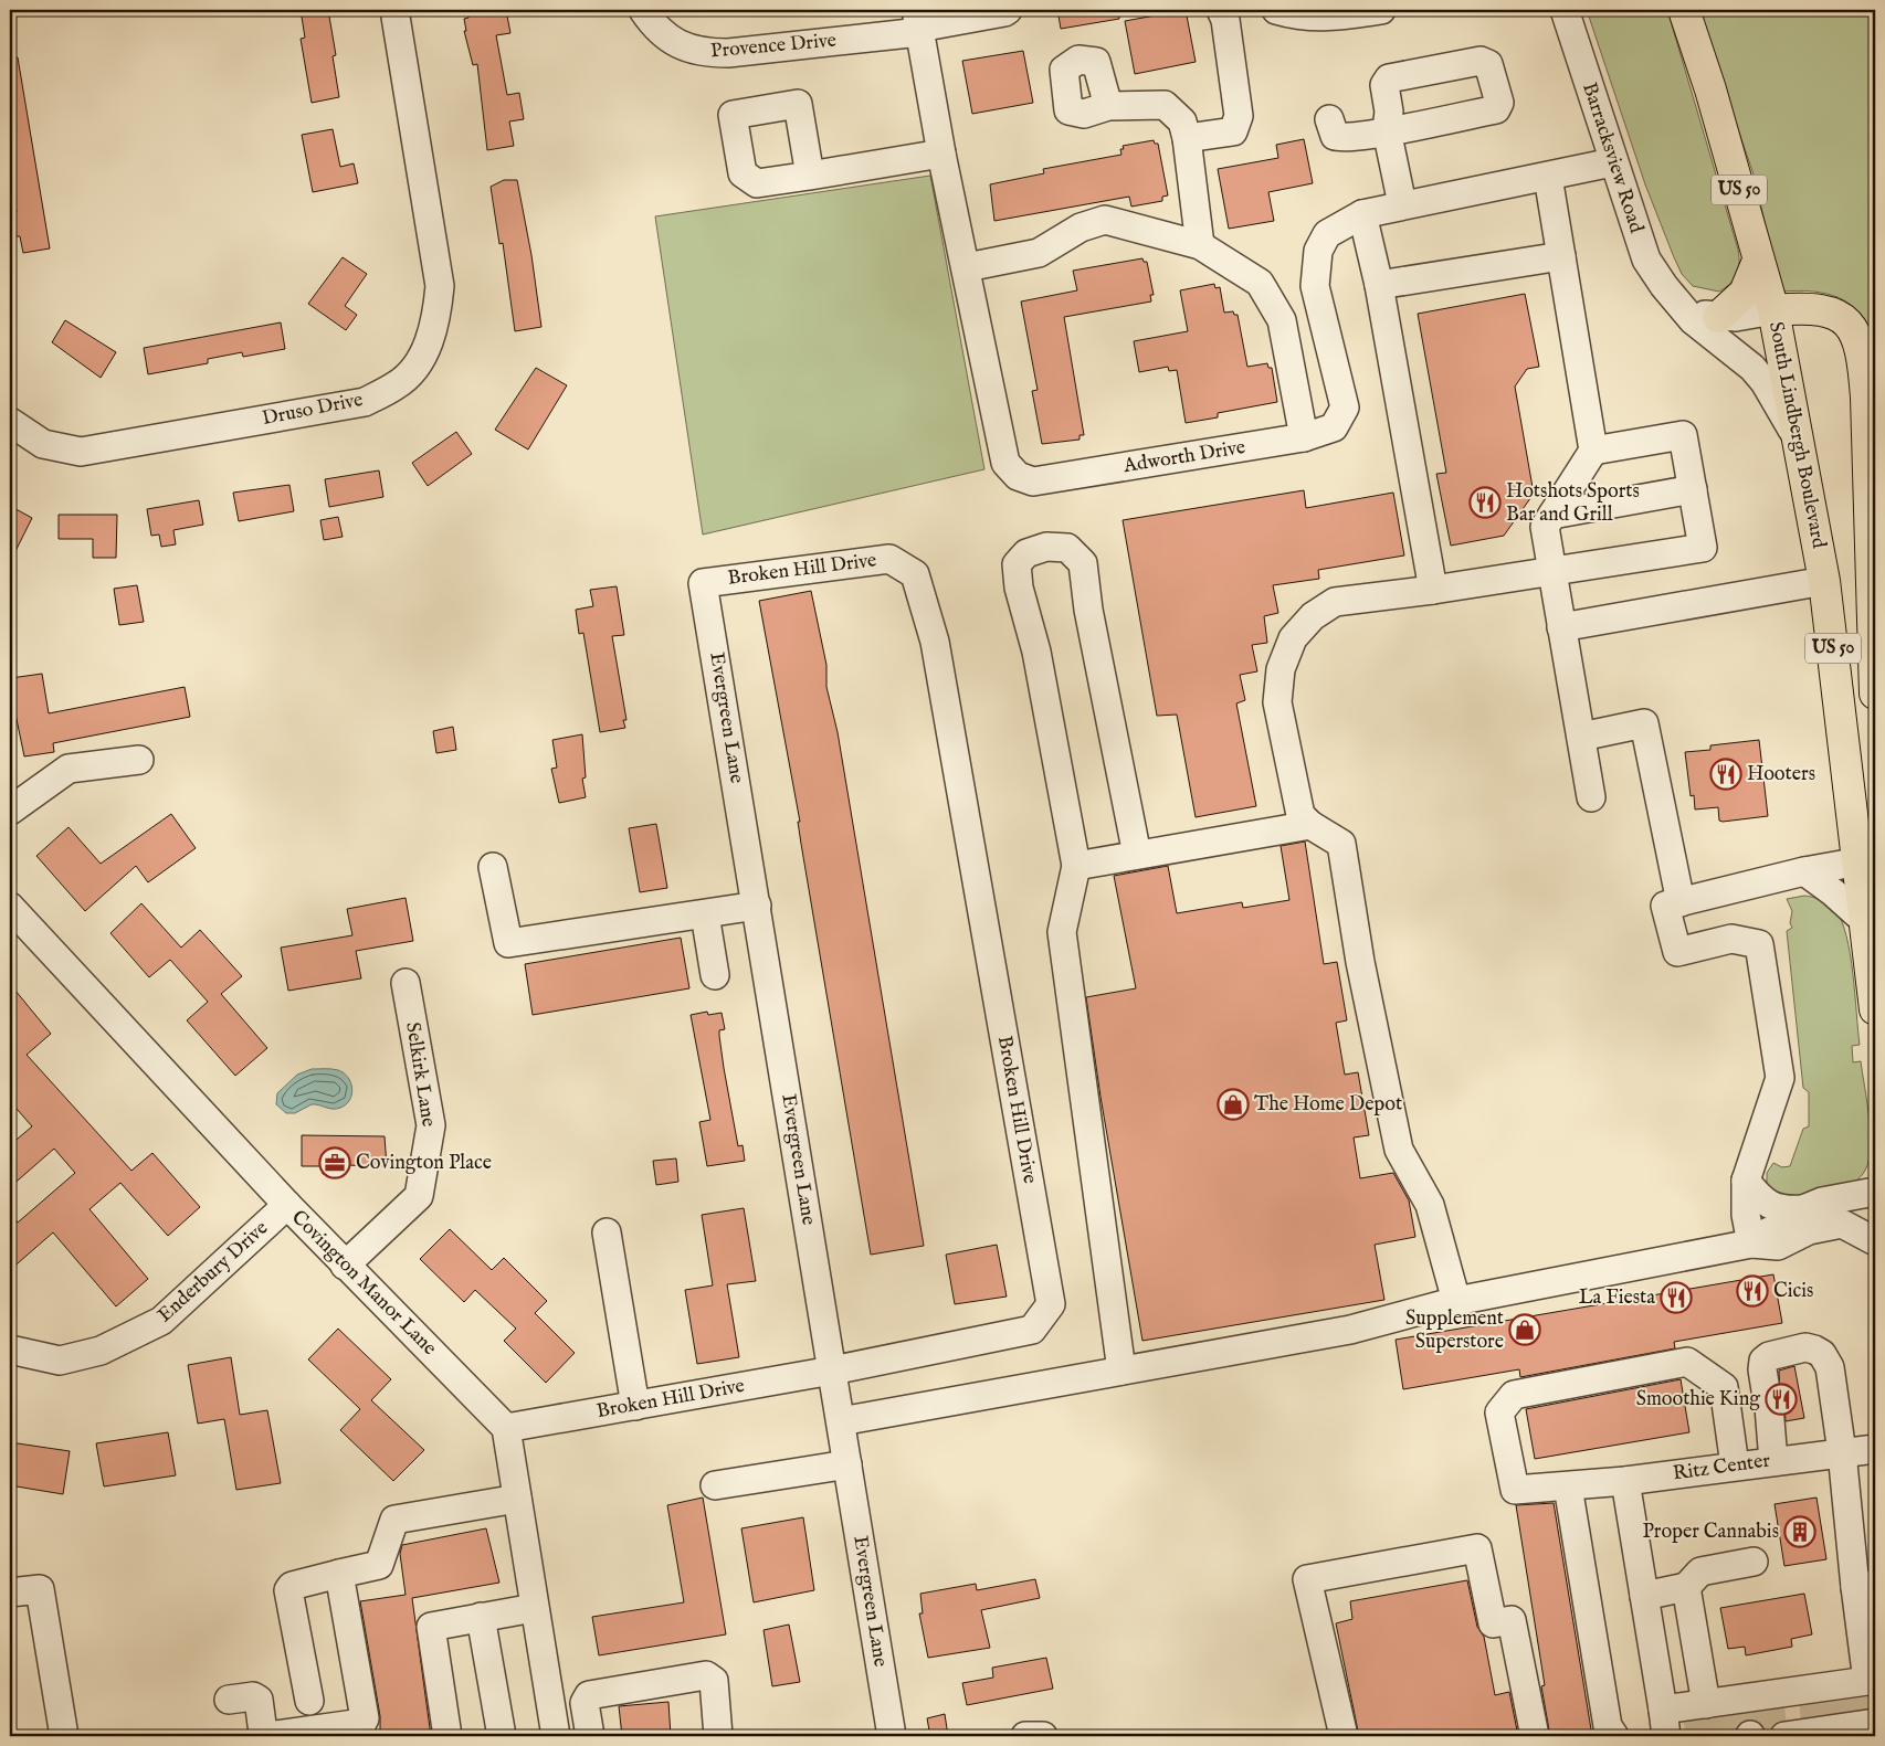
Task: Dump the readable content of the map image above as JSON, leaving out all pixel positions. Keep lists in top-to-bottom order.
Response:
{
  "streets": {
    "main road": ["US 50", "South Lindbergh Boulevard"],
    "street": [
      "Provence Drive",
      "Barracksview Road",
      "Druso Drive",
      "Adworth Drive",
      "Broken Hill Drive",
      "Evergreen Lane",
      "Selkirk Lane",
      "Enderbury Drive",
      "Covington Manor Lane",
      "Ritz Center"
    ]
  },
  "crossings": [
    ["Provence Drive", "Adworth Drive"],
    ["Barracksview Road", "US 50"],
    ["Barracksview Road", "South Lindbergh Boulevard"],
    ["Barracksview Road", "Adworth Drive"],
    ["US 50", "South Lindbergh Boulevard"],
    ["Broken Hill Drive", "Evergreen Lane"],
    ["Broken Hill Drive", "Covington Manor Lane"],
    ["Selkirk Lane", "Covington Manor Lane"],
    ["Enderbury Drive", "Covington Manor Lane"]
  ],
  "places": {
    "restaurant": [
      "Hotshots Sports Bar and Grill",
      "Hooters",
      "Cicis",
      "La Fiesta",
      "Smoothie King"
    ],
    "shop": ["The Home Depot", "Supplement Superstore"],
    "office": ["Covington Place"],
    "building": ["Proper Cannabis"]
  }
}
